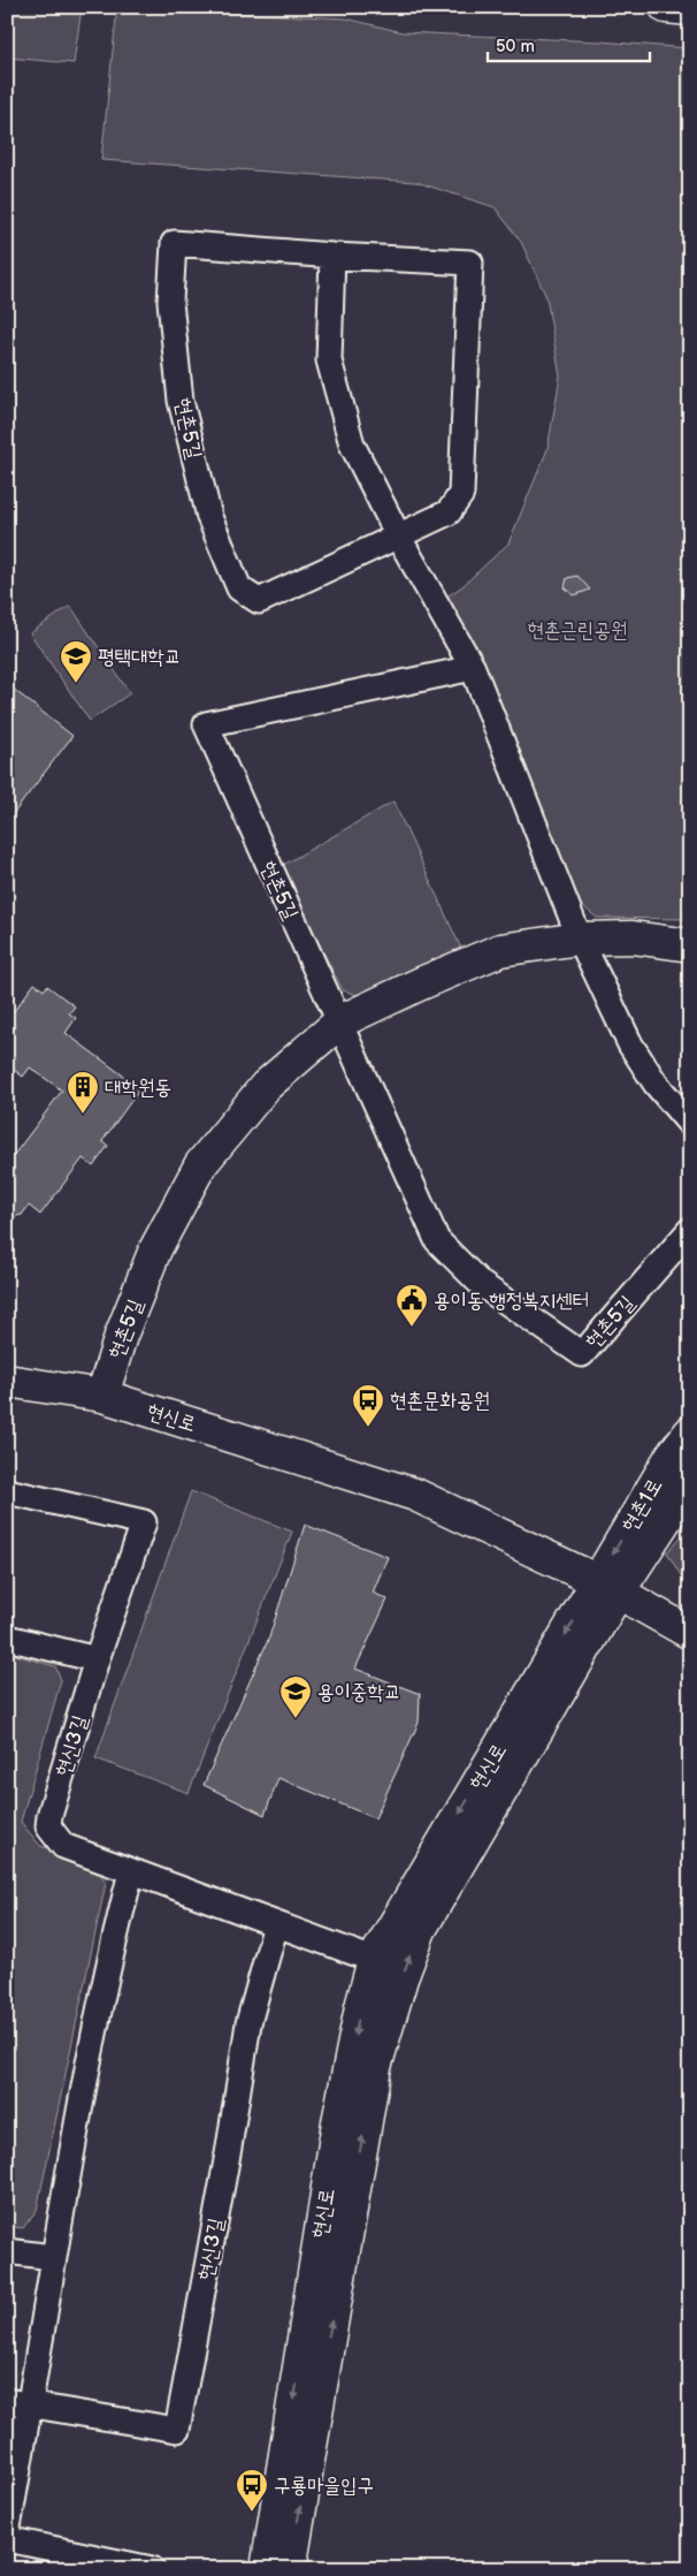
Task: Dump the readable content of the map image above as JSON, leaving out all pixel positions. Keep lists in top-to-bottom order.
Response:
{
  "streets": {
    "street": [
      "현촌5길",
      "현신로",
      "현촌1로",
      "현신3길"
    ]
  },
  "crossings": [
    ["현촌5길", "현신로"],
    ["현신로", "현촌1로"],
    ["현신로", "현신3길"]
  ],
  "one_way": ["현촌1로"],
  "parks": ["현촌근린공원"],
  "places": {
    "school or university": ["평택대학교", "용이중학교"],
    "building": ["대학원동"],
    "public building": ["용이동 행정복지센터"],
    "bus stop": ["현촌문화공원", "구룡마을입구"]
  },
  "scale_bar": "50 m"
}
